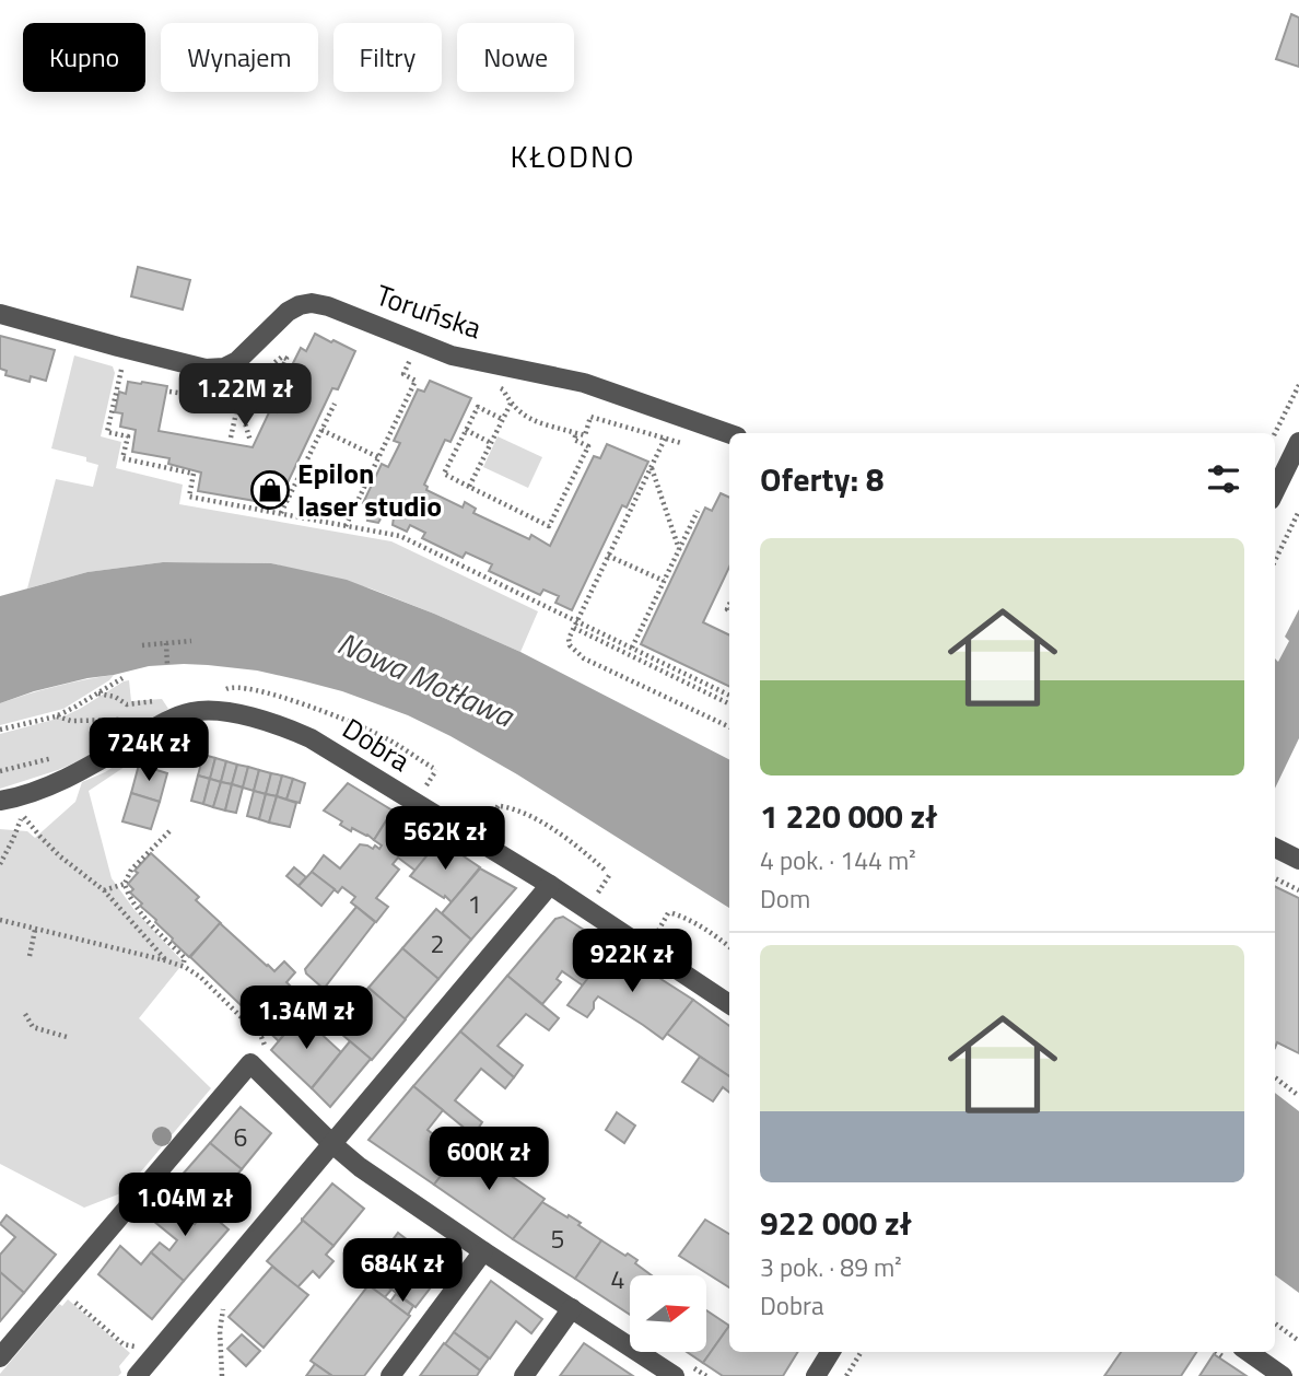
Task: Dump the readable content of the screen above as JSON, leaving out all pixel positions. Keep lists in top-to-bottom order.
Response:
{
  "streets": {
    "street": ["Toruńska", "Dobra"]
  },
  "districts": ["KŁODNO"],
  "water": ["Nowa Motława"],
  "places": {
    "shop": ["Epilon laser studio"]
  },
  "house_numbers": [
    "1",
    "2",
    "6",
    "5",
    "4"
  ],
  "north": "right",
  "page": {
    "chip": [
      "Kupno",
      "Wynajem",
      "Filtry",
      "Nowe"
    ],
    "price": [
      "1.22M zł",
      "724K zł",
      "562K zł",
      "922K zł",
      "1.34M zł",
      "600K zł",
      "1.04M zł",
      "684K zł"
    ],
    "heading": "Oferty: 8",
    "list": [
      {
        "name": "1 220 000 zł",
        "note": "4 pok. · 144 m² · Dom"
      },
      {
        "name": "922 000 zł",
        "note": "3 pok. · 89 m² · Dobra"
      }
    ]
  }
}
